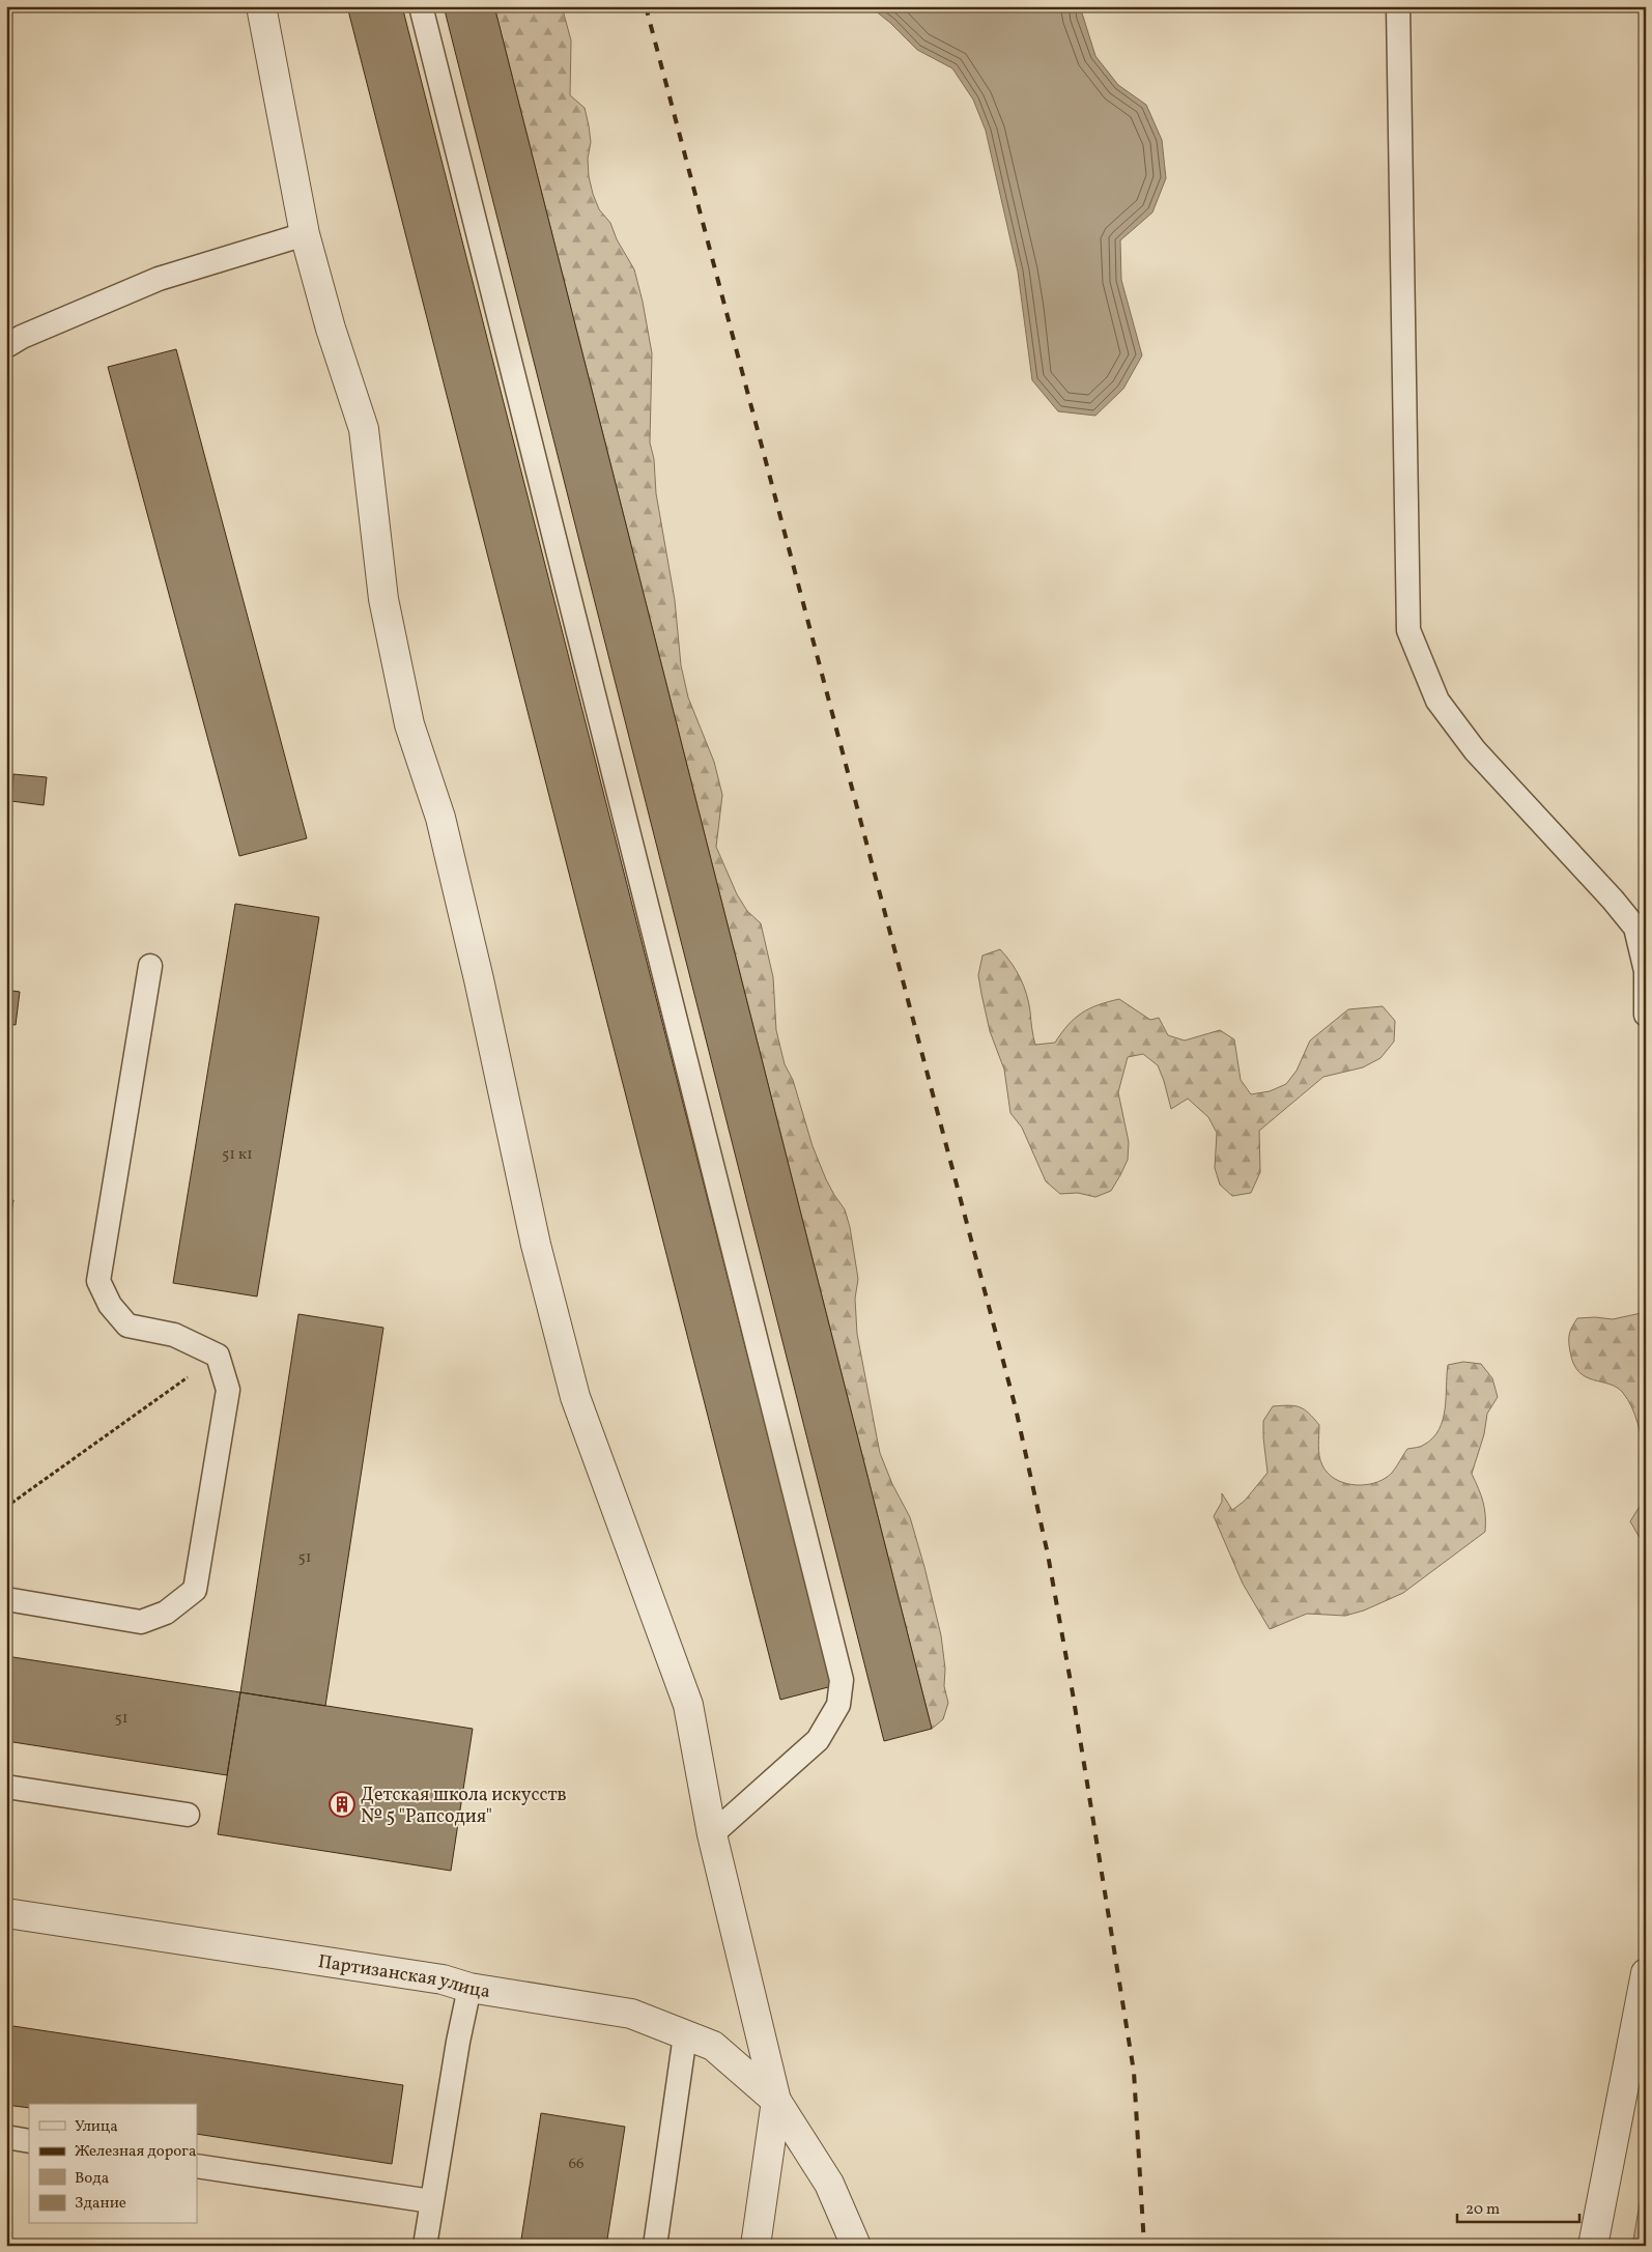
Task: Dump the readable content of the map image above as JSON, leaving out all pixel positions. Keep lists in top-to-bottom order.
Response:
{
  "streets": {
    "street": ["Партизанская улица"]
  },
  "places": {
    "building": ["Детская школа искусств № 5 \"Рапсодия\""]
  },
  "house_numbers": [
    "51 к1",
    "51",
    "51",
    "66"
  ],
  "legend": [
    "Улица",
    "Железная дорога",
    "Вода",
    "Здание"
  ],
  "scale_bar": "20 m"
}
